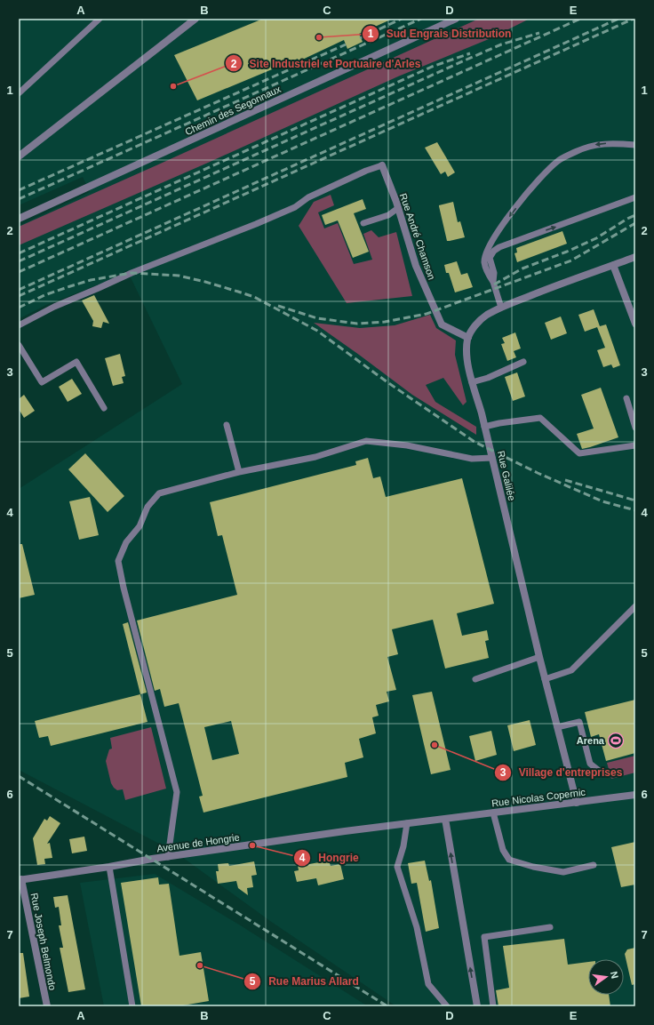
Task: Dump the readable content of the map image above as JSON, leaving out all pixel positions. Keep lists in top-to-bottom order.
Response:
{
  "streets": {
    "street": [
      "Chemin des Segonnaux",
      "Rue André Chamson",
      "Rue Galilée",
      "Rue Nicolas Copernic",
      "Avenue de Hongrie",
      "Rue Joseph Belmondo"
    ]
  },
  "crossings": [
    ["Rue André Chamson", "Rue Galilée"],
    ["Rue Galilée", "Rue Nicolas Copernic"],
    ["Rue Nicolas Copernic", "Avenue de Hongrie"],
    ["Avenue de Hongrie", "Rue Joseph Belmondo"]
  ],
  "places": {
    "other": [
      "Sud Engrais Distribution",
      "Site Industriel et Portuaire d'Arles",
      "Village d'entreprises",
      "Hongrie",
      "Rue Marius Allard"
    ],
    "sports": ["Arena"]
  },
  "north": "right",
  "grid": {
    "columns": [
      "A",
      "B",
      "C",
      "D",
      "E"
    ],
    "rows": [
      "1",
      "2",
      "3",
      "4",
      "5",
      "6",
      "7"
    ]
  }
}
